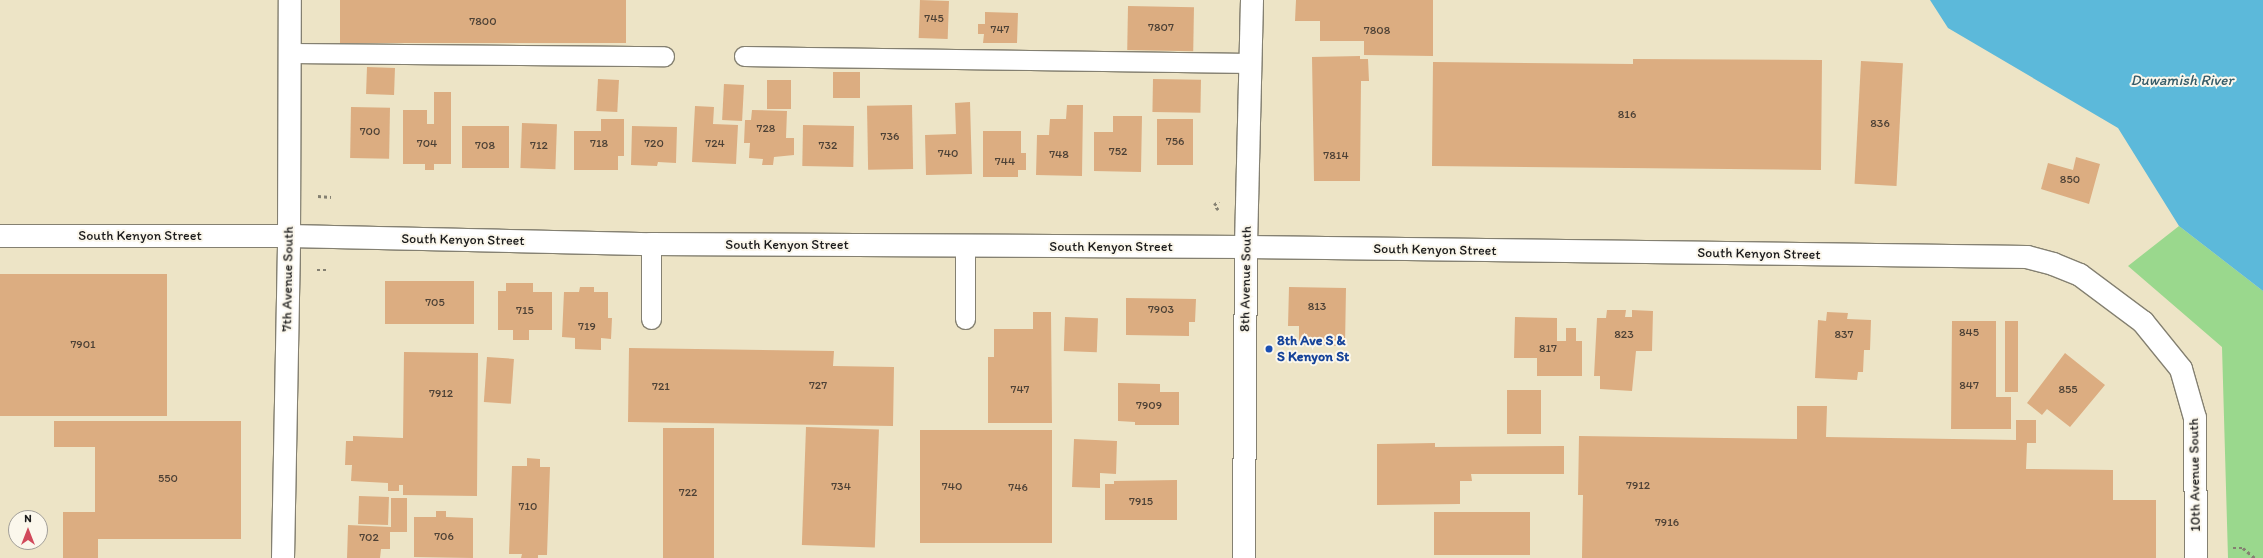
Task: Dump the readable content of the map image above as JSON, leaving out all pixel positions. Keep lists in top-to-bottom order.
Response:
{
  "streets": {
    "street": [
      "South Kenyon Street",
      "7th Avenue South",
      "8th Avenue South",
      "10th Avenue South"
    ]
  },
  "crossings": [
    ["South Kenyon Street", "7th Avenue South"],
    ["South Kenyon Street", "8th Avenue South"],
    ["South Kenyon Street", "10th Avenue South"]
  ],
  "water": ["Duwamish River"],
  "places": ["8th Ave S & S Kenyon St"],
  "house_numbers": [
    "745",
    "7800",
    "7807",
    "747",
    "7808",
    "816",
    "836",
    "728",
    "700",
    "736",
    "756",
    "704",
    "718",
    "720",
    "724",
    "708",
    "712",
    "732",
    "752",
    "740",
    "748",
    "7814",
    "744",
    "850",
    "705",
    "813",
    "7903",
    "715",
    "719",
    "845",
    "823",
    "837",
    "7901",
    "817",
    "727",
    "847",
    "721",
    "747",
    "855",
    "7912",
    "7909",
    "550",
    "7912",
    "734",
    "740",
    "746",
    "722",
    "7915",
    "710",
    "7916",
    "706",
    "702"
  ],
  "north": "top"
}
